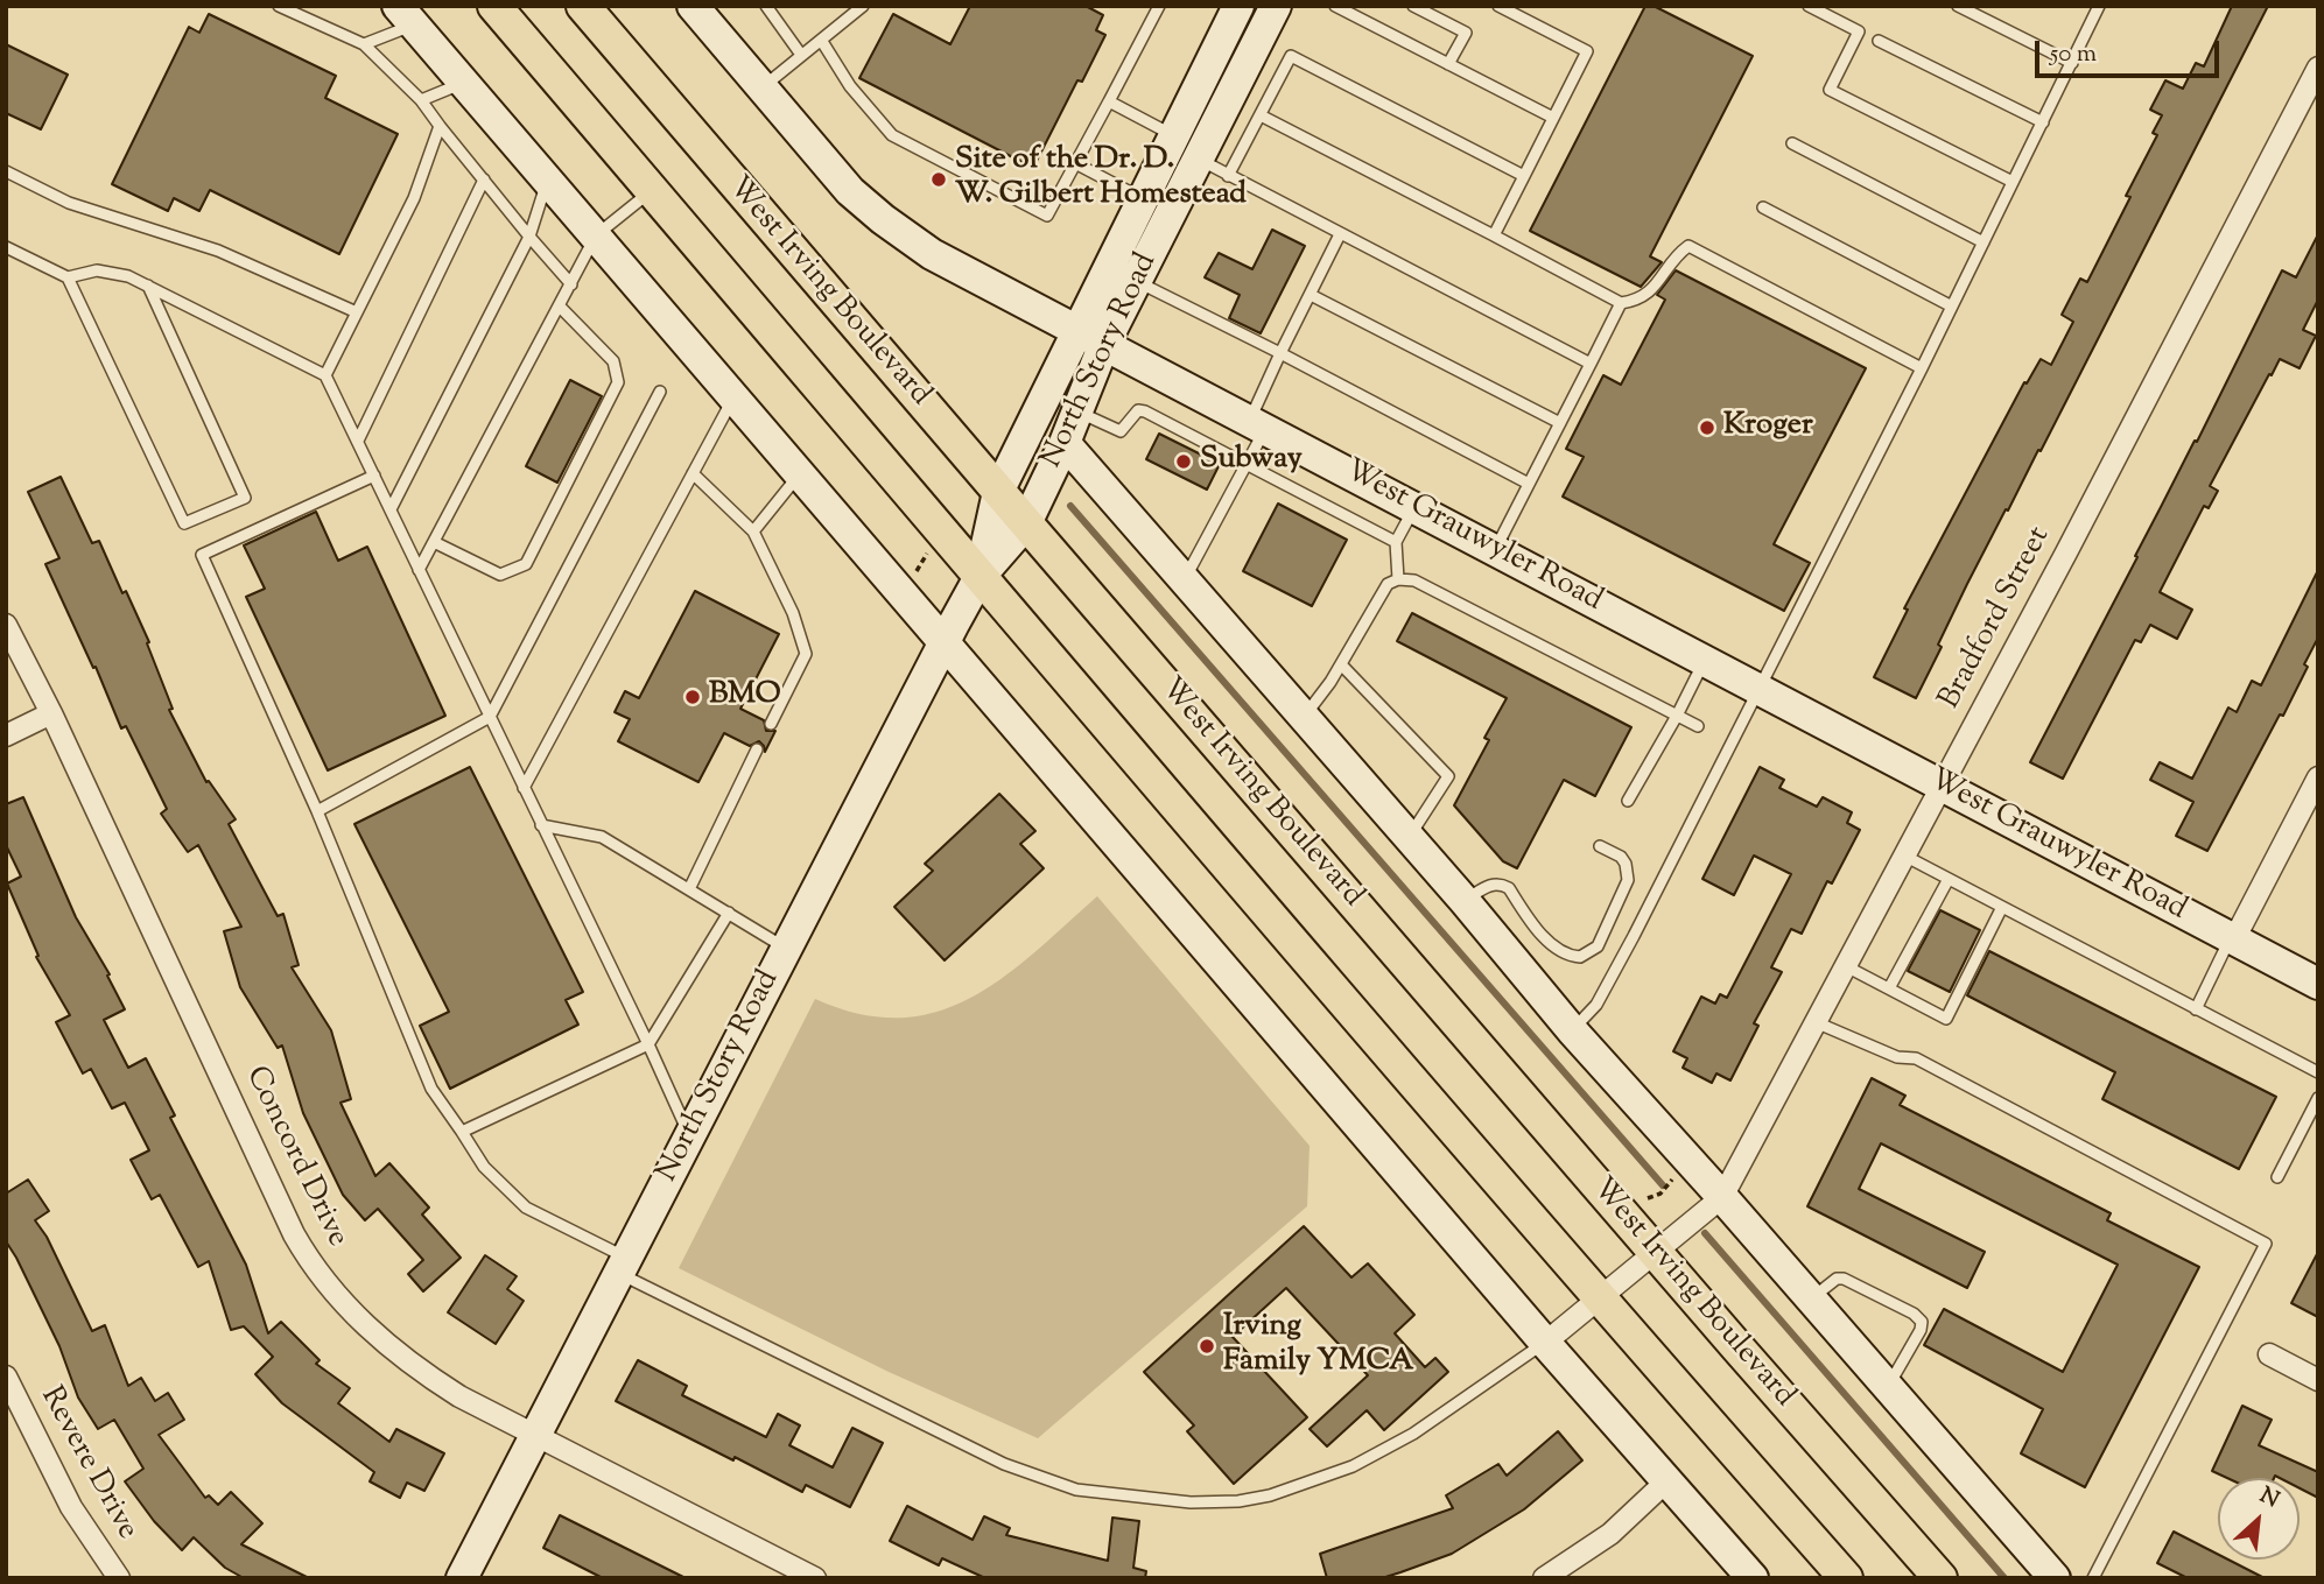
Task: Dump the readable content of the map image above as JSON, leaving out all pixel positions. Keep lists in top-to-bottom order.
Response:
{
  "streets": {
    "main road": ["West Irving Boulevard", "North Story Road", "West Grauwyler Road"],
    "street": ["Bradford Street", "Concord Drive", "Revere Drive"]
  },
  "crossings": [
    ["West Irving Boulevard", "North Story Road"],
    ["North Story Road", "West Grauwyler Road"],
    ["North Story Road", "Concord Drive"],
    ["West Grauwyler Road", "Bradford Street"]
  ],
  "places": [
    "Site of the Dr. D. W. Gilbert Homestead",
    "Kroger",
    "Subway",
    "BMO",
    "Irving Family YMCA"
  ],
  "scale_bar": "50 m",
  "north": "top right"
}
